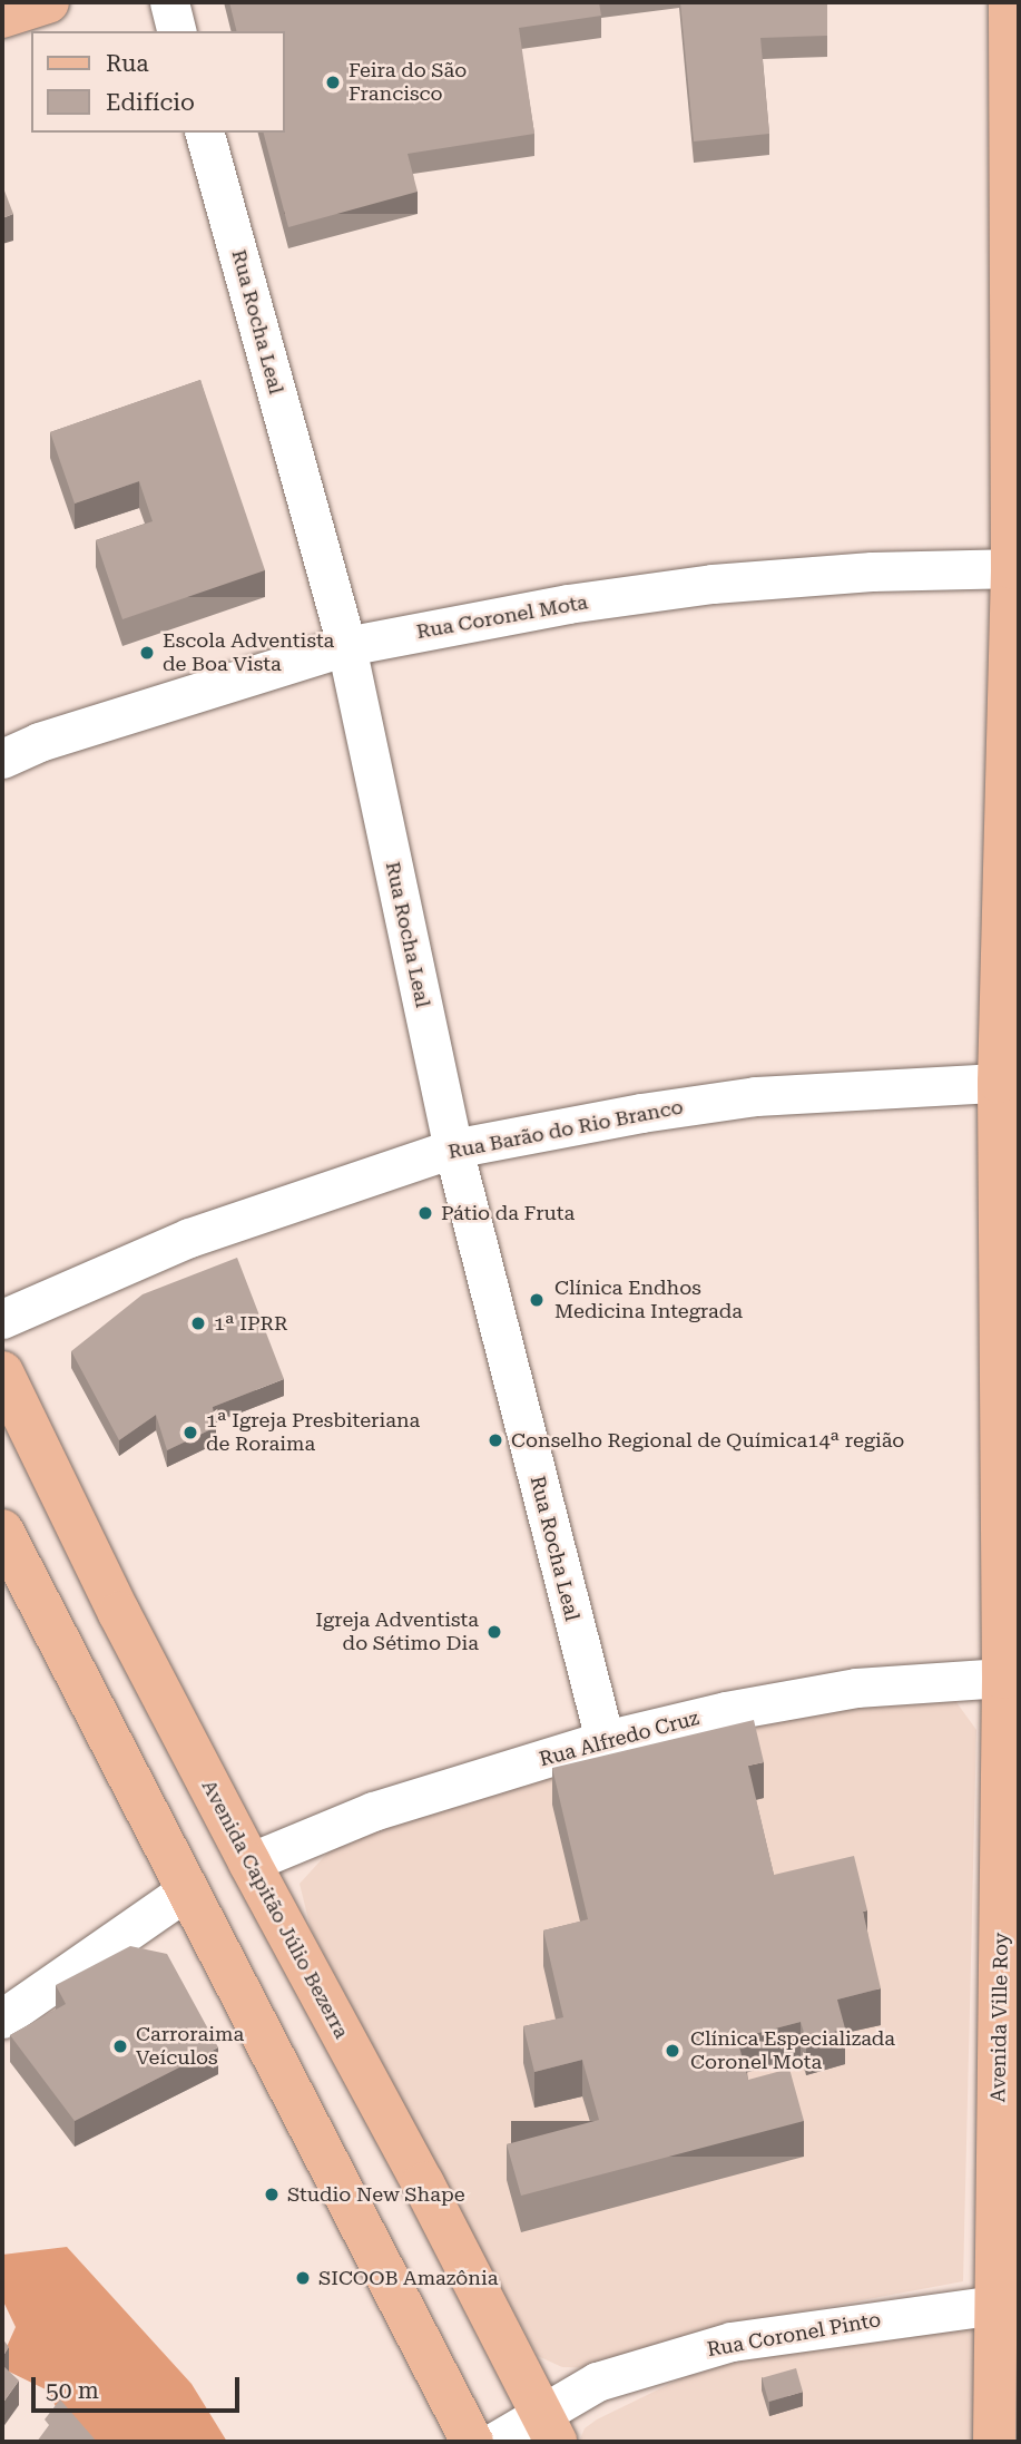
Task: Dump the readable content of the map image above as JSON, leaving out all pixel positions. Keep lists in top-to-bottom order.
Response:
{
  "streets": {
    "main road": ["Avenida Capitão Júlio Bezerra", "Avenida Ville Roy"],
    "street": [
      "Rua Rocha Leal",
      "Rua Coronel Mota",
      "Rua Barão do Rio Branco",
      "Rua Alfredo Cruz",
      "Rua Coronel Pinto"
    ]
  },
  "crossings": [
    ["Rua Rocha Leal", "Rua Coronel Mota"],
    ["Rua Rocha Leal", "Rua Barão do Rio Branco"],
    ["Rua Rocha Leal", "Rua Alfredo Cruz"],
    ["Rua Coronel Mota", "Avenida Ville Roy"],
    ["Rua Barão do Rio Branco", "Avenida Ville Roy"],
    ["Rua Alfredo Cruz", "Avenida Capitão Júlio Bezerra"],
    ["Rua Alfredo Cruz", "Avenida Ville Roy"],
    ["Avenida Capitão Júlio Bezerra", "Rua Coronel Pinto"],
    ["Avenida Ville Roy", "Rua Coronel Pinto"]
  ],
  "places": [
    "Feira do São Francisco",
    "Escola Adventista de Boa Vista",
    "Pátio da Fruta",
    "Clínica Endhos Medicina Integrada",
    "1ª IPRR",
    "1ª Igreja Presbiteriana de Roraima",
    "Conselho Regional de Química14ª região",
    "Igreja Adventista do Sétimo Dia",
    "Carroraima Veículos",
    "Clínica Especializada Coronel Mota",
    "Studio New Shape",
    "SICOOB Amazônia"
  ],
  "legend": ["Rua", "Edifício"],
  "scale_bar": "50 m"
}
